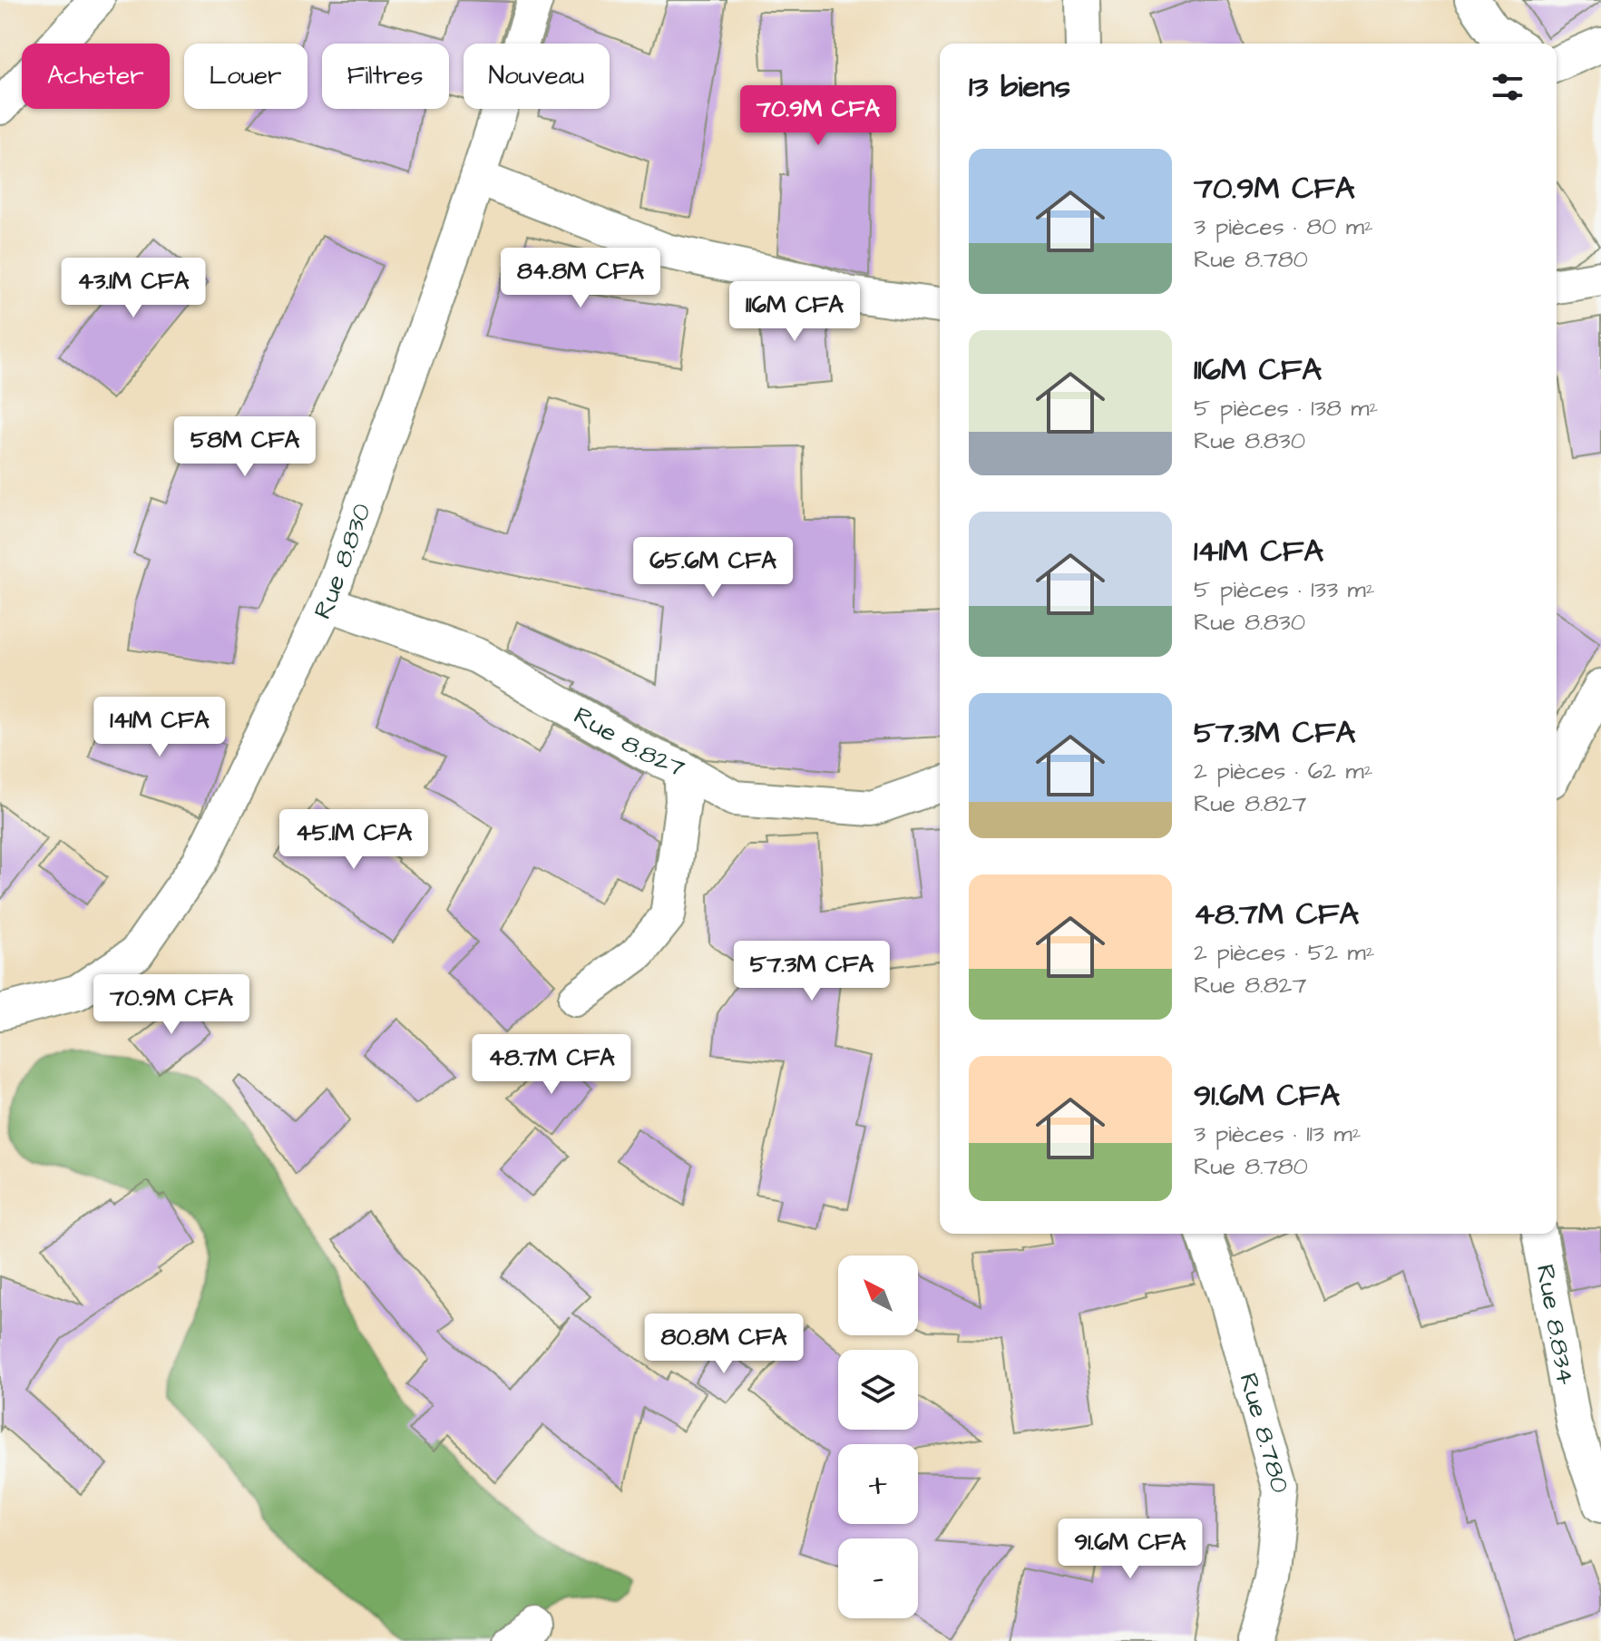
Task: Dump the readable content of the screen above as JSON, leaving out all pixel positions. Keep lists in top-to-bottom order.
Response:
{
  "streets": {
    "street": [
      "Rue 8.830",
      "Rue 8.827",
      "Rue 8.834",
      "Rue 8.780"
    ]
  },
  "crossings": [
    ["Rue 8.830", "Rue 8.827"]
  ],
  "north": "top left",
  "page": {
    "chip": [
      "Acheter",
      "Louer",
      "Filtres",
      "Nouveau"
    ],
    "heading": "13 biens",
    "price": [
      "70.9M CFA",
      "84.8M CFA",
      "43.1M CFA",
      "116M CFA",
      "58M CFA",
      "65.6M CFA",
      "141M CFA",
      "45.1M CFA",
      "57.3M CFA",
      "70.9M CFA",
      "48.7M CFA",
      "80.8M CFA",
      "91.6M CFA"
    ],
    "list": [
      {
        "name": "70.9M CFA",
        "note": "3 pièces · 80 m² · Rue 8.780"
      },
      {
        "name": "116M CFA",
        "note": "5 pièces · 138 m² · Rue 8.830"
      },
      {
        "name": "141M CFA",
        "note": "5 pièces · 133 m² · Rue 8.830"
      },
      {
        "name": "57.3M CFA",
        "note": "2 pièces · 62 m² · Rue 8.827"
      },
      {
        "name": "48.7M CFA",
        "note": "2 pièces · 52 m² · Rue 8.827"
      },
      {
        "name": "91.6M CFA",
        "note": "3 pièces · 113 m² · Rue 8.780"
      }
    ],
    "map_buttons": ["+", "−"]
  }
}
